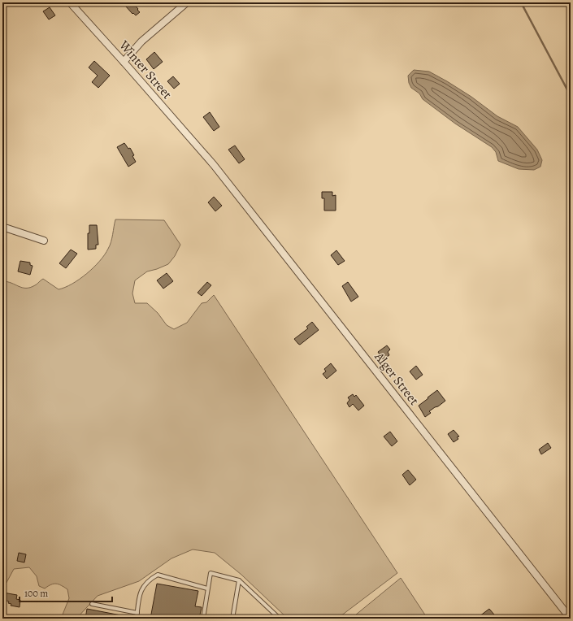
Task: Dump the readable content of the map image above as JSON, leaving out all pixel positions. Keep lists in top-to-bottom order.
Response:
{
  "streets": {
    "street": ["Winter Street", "Alger Street"]
  },
  "crossings": [
    ["Winter Street", "Alger Street"]
  ],
  "scale_bar": "100 m"
}
